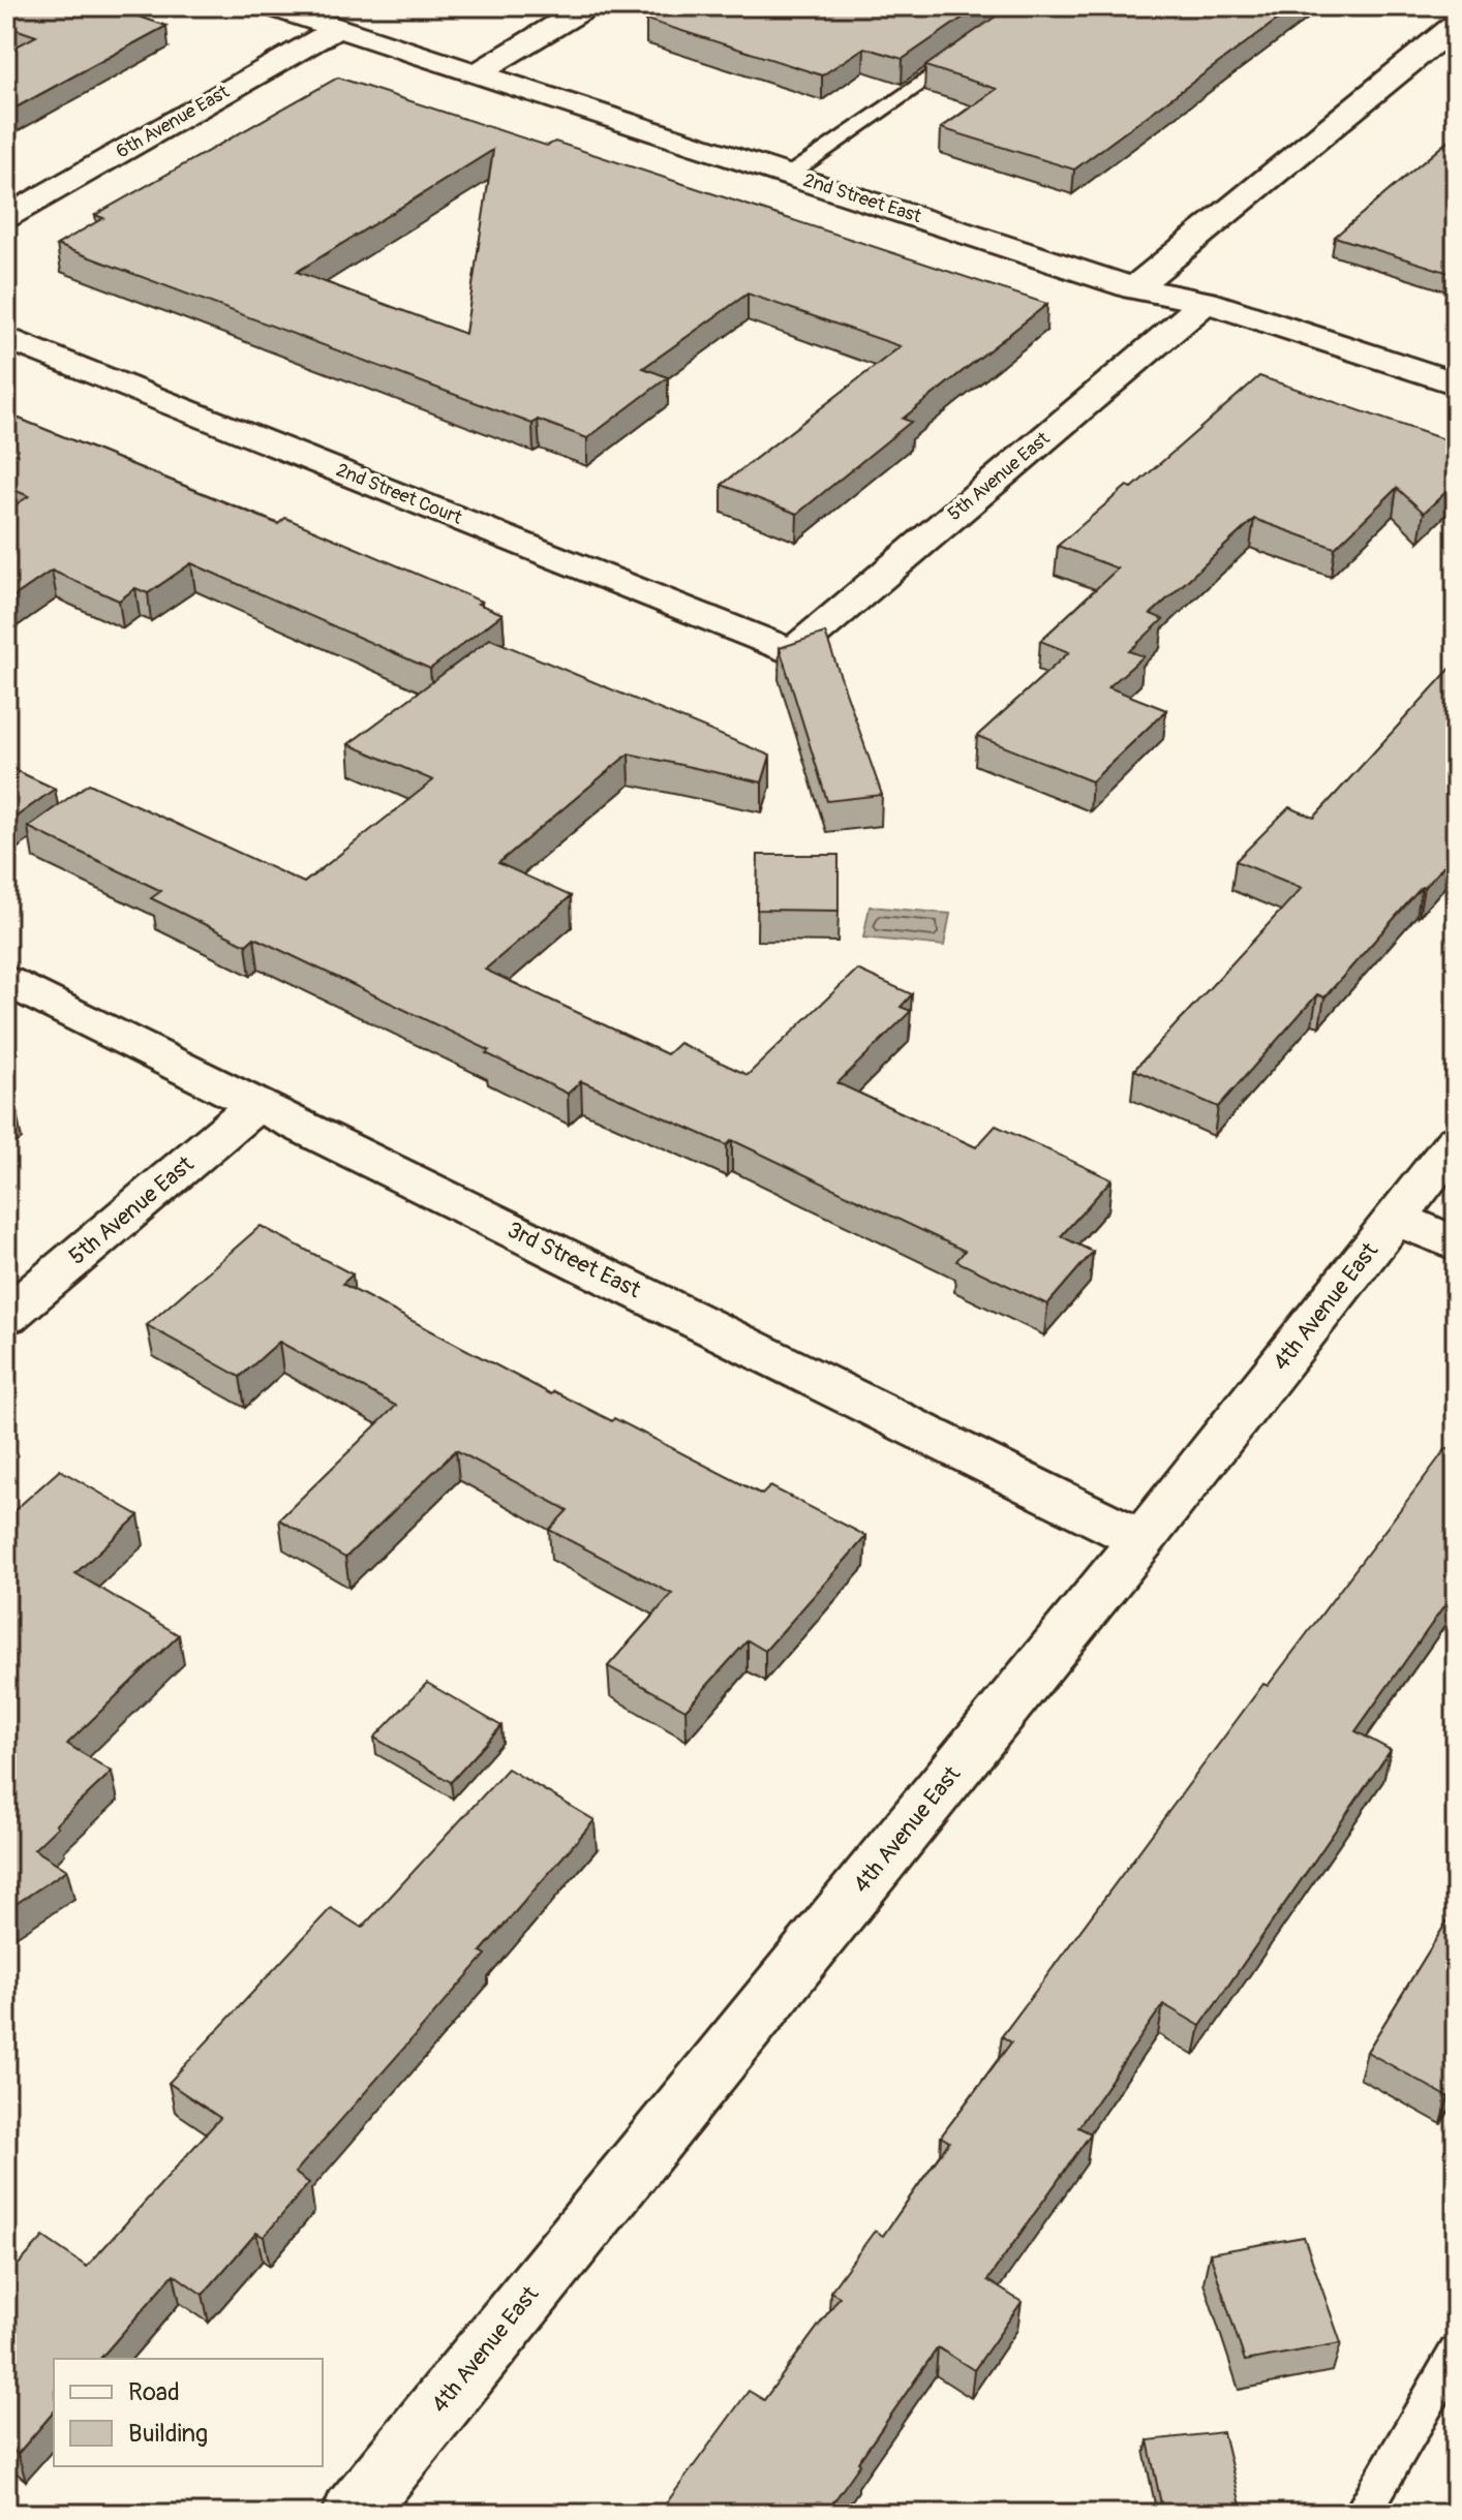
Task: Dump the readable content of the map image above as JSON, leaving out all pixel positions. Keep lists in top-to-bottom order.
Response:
{
  "streets": {
    "street": [
      "6th Avenue East",
      "2nd Street East",
      "5th Avenue East",
      "2nd Street Court",
      "3rd Street East",
      "4th Avenue East"
    ]
  },
  "crossings": [
    ["6th Avenue East", "2nd Street East"],
    ["2nd Street East", "5th Avenue East"],
    ["5th Avenue East", "2nd Street Court"],
    ["5th Avenue East", "3rd Street East"],
    ["3rd Street East", "4th Avenue East"]
  ],
  "legend": ["Road", "Building"]
}
